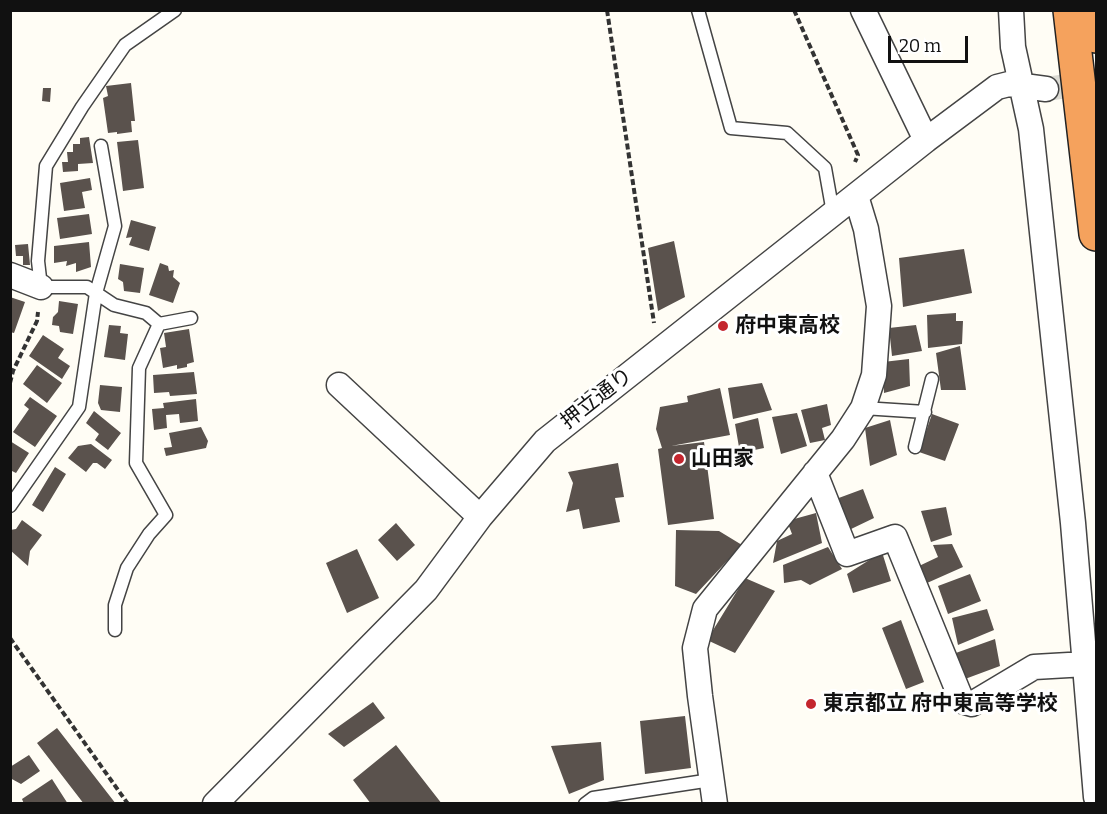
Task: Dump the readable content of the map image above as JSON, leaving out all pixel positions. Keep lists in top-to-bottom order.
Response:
{
  "streets": {
    "street": ["押立通り"]
  },
  "places": ["府中東高校", "山田家", "東京都立 府中東高等学校"],
  "scale_bar": "20 m"
}
